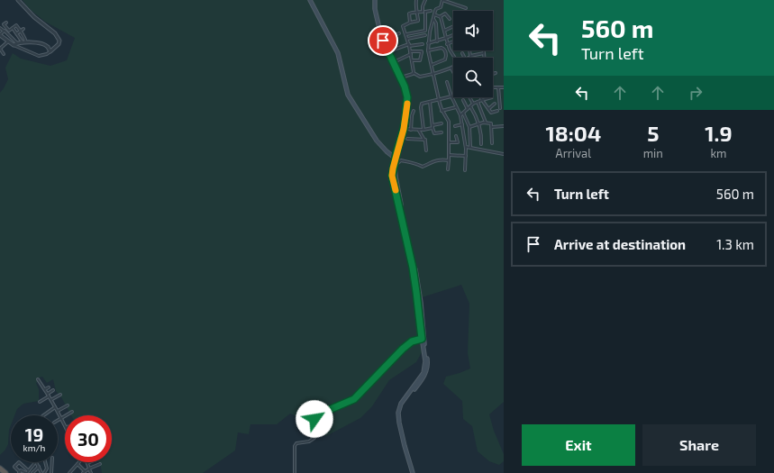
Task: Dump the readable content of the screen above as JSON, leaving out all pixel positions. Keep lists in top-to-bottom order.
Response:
{
  "page": {
    "turn": ["560 m", "Turn left"],
    "eta": [
      "18:04",
      "Arrival",
      "5",
      "min",
      "1.9",
      "km"
    ],
    "list": [
      {
        "name": "Turn left",
        "value": "560 m"
      },
      {
        "name": "Arrive at destination",
        "value": "1.3 km"
      }
    ],
    "speed": "19 km/h",
    "limit": "30",
    "buttons": ["Exit", "Share"]
  }
}
